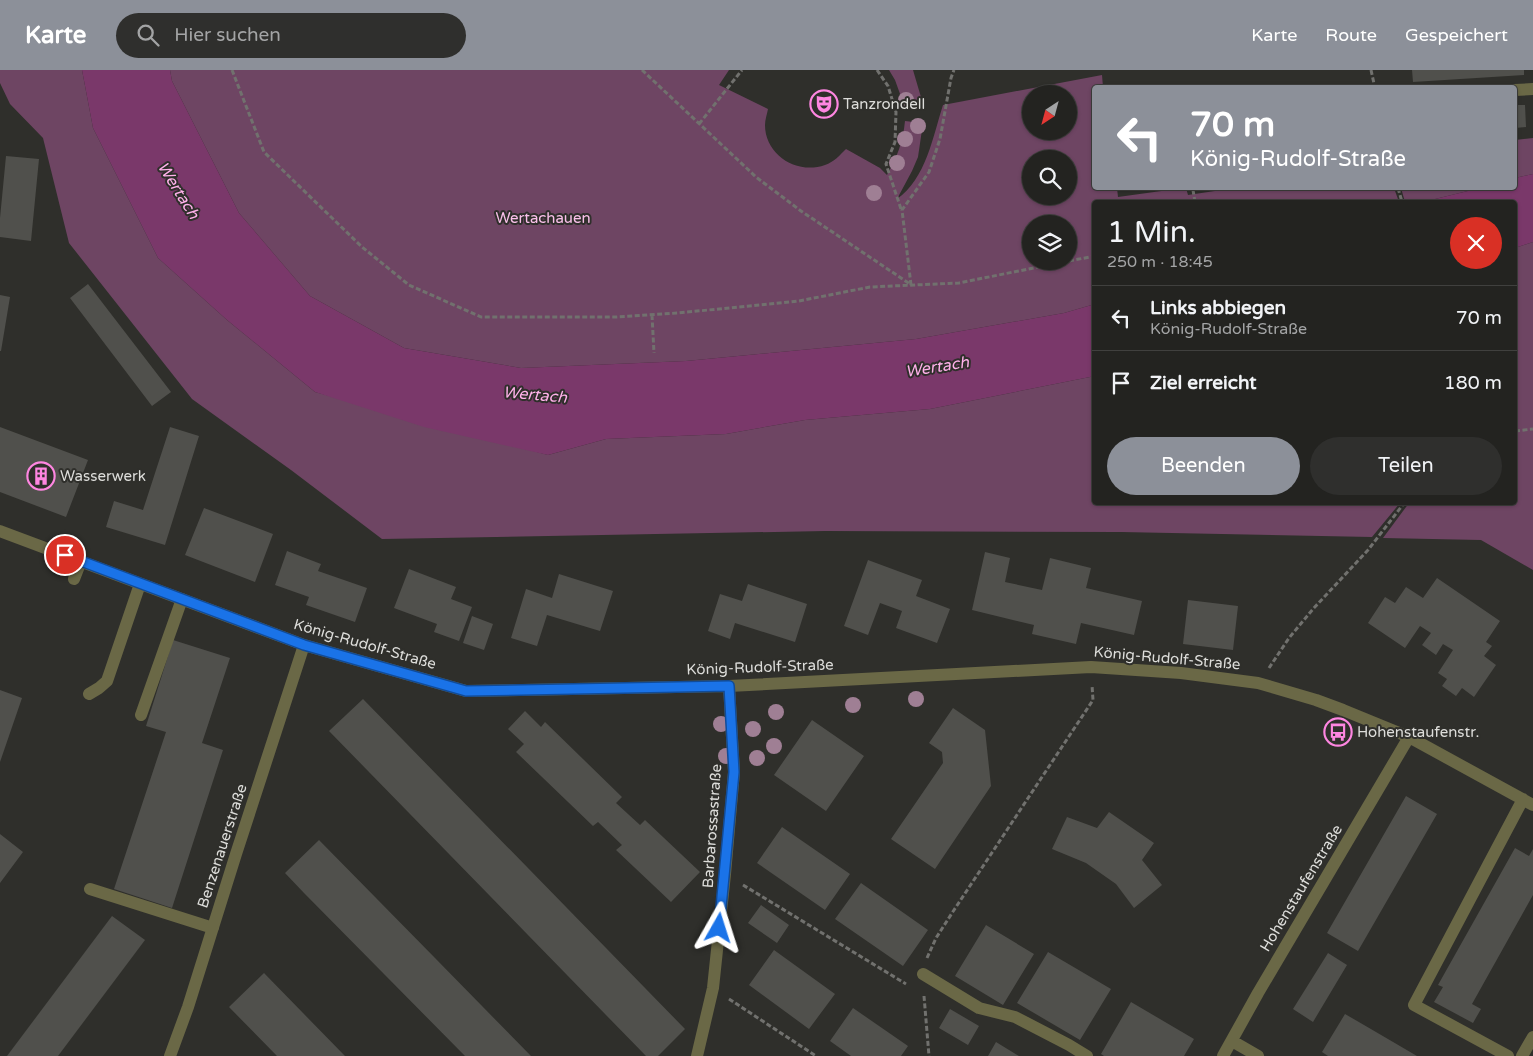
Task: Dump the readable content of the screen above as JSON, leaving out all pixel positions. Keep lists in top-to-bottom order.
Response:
{
  "streets": {
    "street": [
      "König-Rudolf-Straße",
      "Barbarossastraße",
      "Benzenauerstraße",
      "Hohenstaufenstraße"
    ]
  },
  "crossings": [
    ["König-Rudolf-Straße", "Barbarossastraße"],
    ["König-Rudolf-Straße", "Benzenauerstraße"],
    ["König-Rudolf-Straße", "Hohenstaufenstraße"]
  ],
  "water": ["Wertach"],
  "parks": ["Wertachauen"],
  "places": {
    "theatre": ["Tanzrondell"],
    "building": ["Wasserwerk"],
    "bus stop": ["Hohenstaufenstr."]
  },
  "north": "bottom left",
  "page": {
    "header": "Karte",
    "search": "Hier suchen",
    "nav": ["Karte", "Route", "Gespeichert"],
    "turn": ["70 m", "König-Rudolf-Straße"],
    "heading": ["1 Min.", "250 m · 18:45"],
    "list": [
      {
        "name": "Links abbiegen",
        "note": "König-Rudolf-Straße",
        "value": "70 m"
      },
      {
        "name": "Ziel erreicht",
        "value": "180 m"
      }
    ],
    "buttons": ["Beenden", "Teilen"]
  }
}
